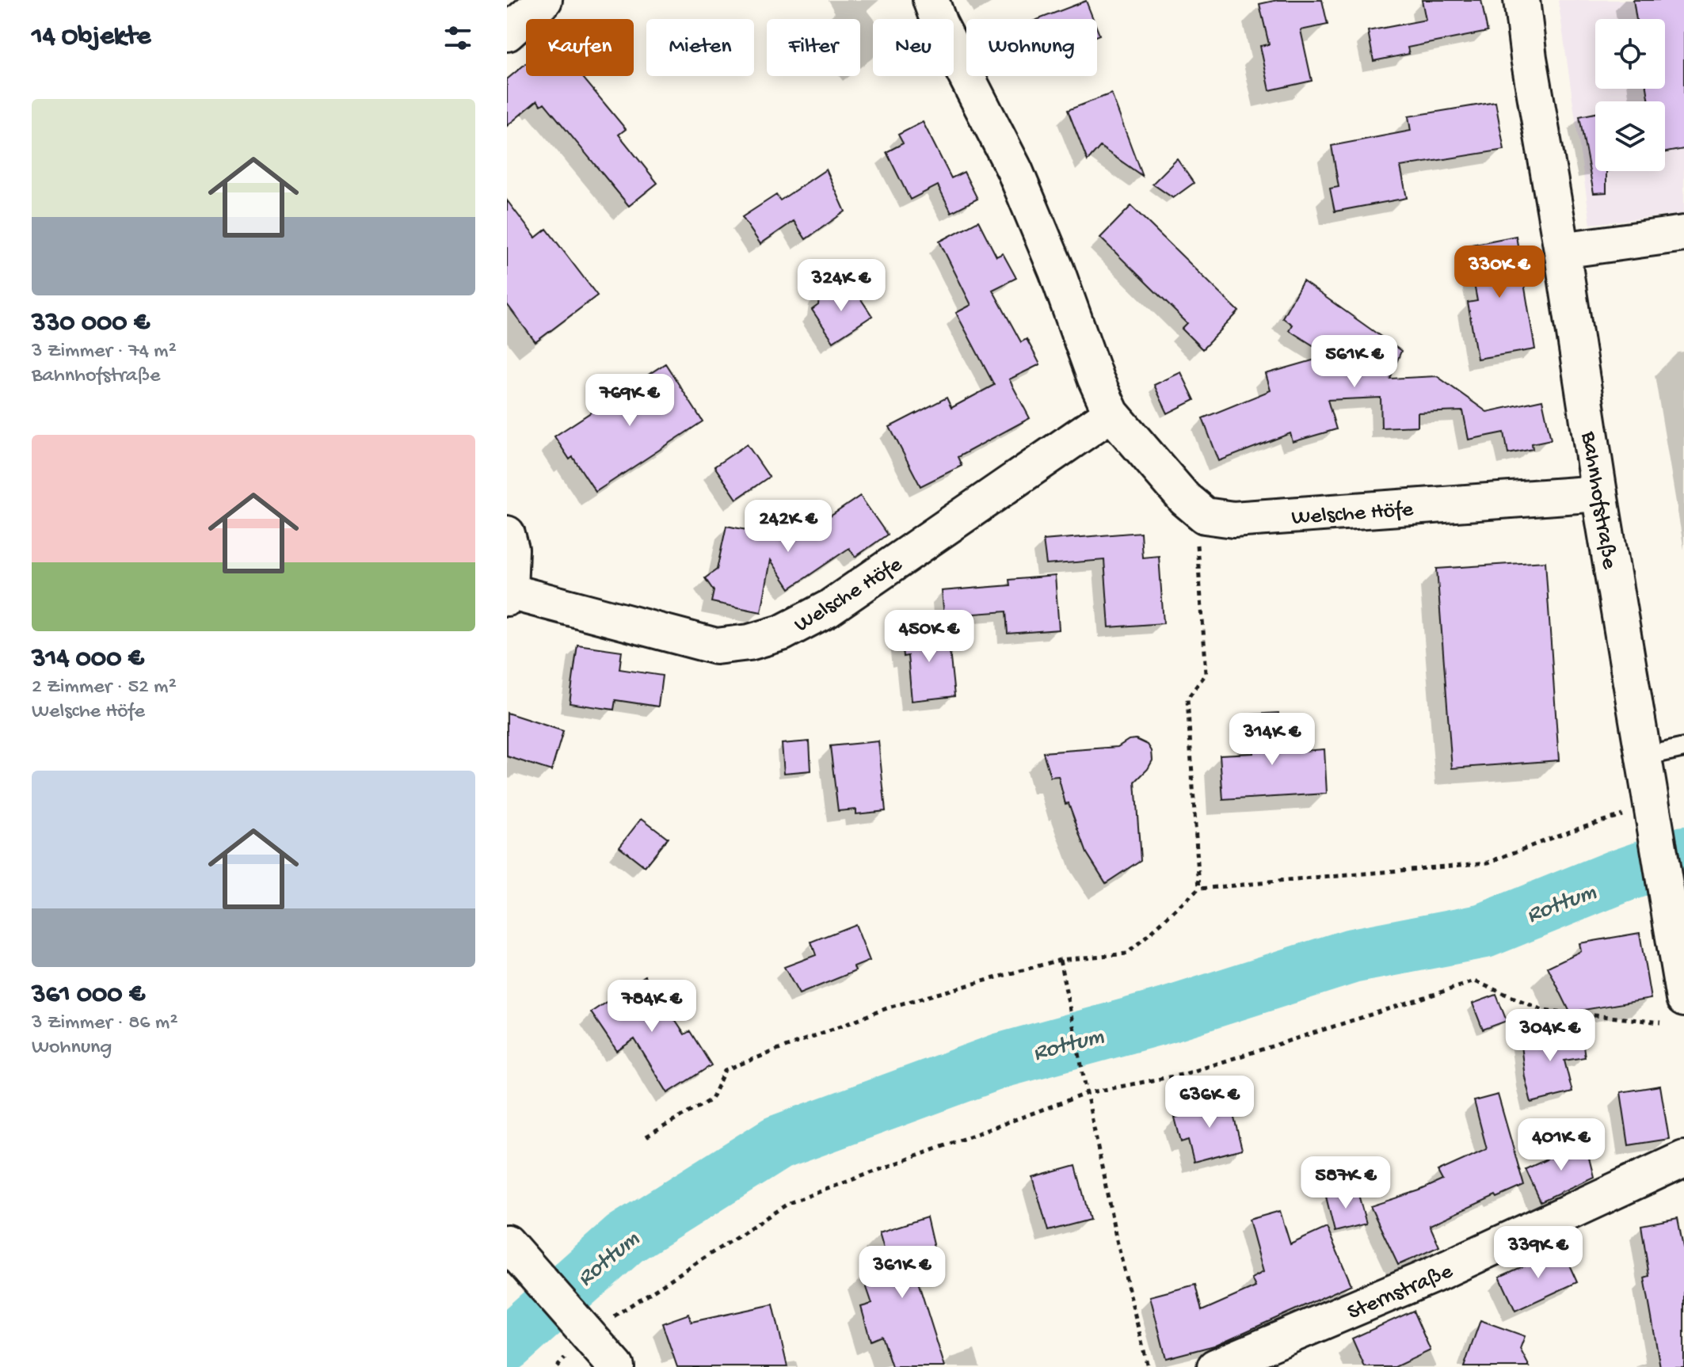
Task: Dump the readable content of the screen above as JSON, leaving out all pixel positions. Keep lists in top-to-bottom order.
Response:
{
  "streets": {
    "street": ["Bahnhofstraße", "Welsche Höfe", "Sternstraße"]
  },
  "crossings": [
    ["Bahnhofstraße", "Welsche Höfe"]
  ],
  "water": ["Rottum"],
  "page": {
    "heading": "14 Objekte",
    "chip": [
      "Kaufen",
      "Mieten",
      "Filter",
      "Neu",
      "Wohnung"
    ],
    "list": [
      {
        "name": "330 000 €",
        "note": "3 Zimmer · 74 m² · Bahnhofstraße"
      },
      {
        "name": "314 000 €",
        "note": "2 Zimmer · 52 m² · Welsche Höfe"
      },
      {
        "name": "361 000 €",
        "note": "3 Zimmer · 86 m² · Wohnung"
      }
    ],
    "price": [
      "330K €",
      "324K €",
      "561K €",
      "769K €",
      "242K €",
      "450K €",
      "314K €",
      "784K €",
      "304K €",
      "636K €",
      "401K €",
      "587K €",
      "339K €",
      "361K €"
    ]
  }
}
